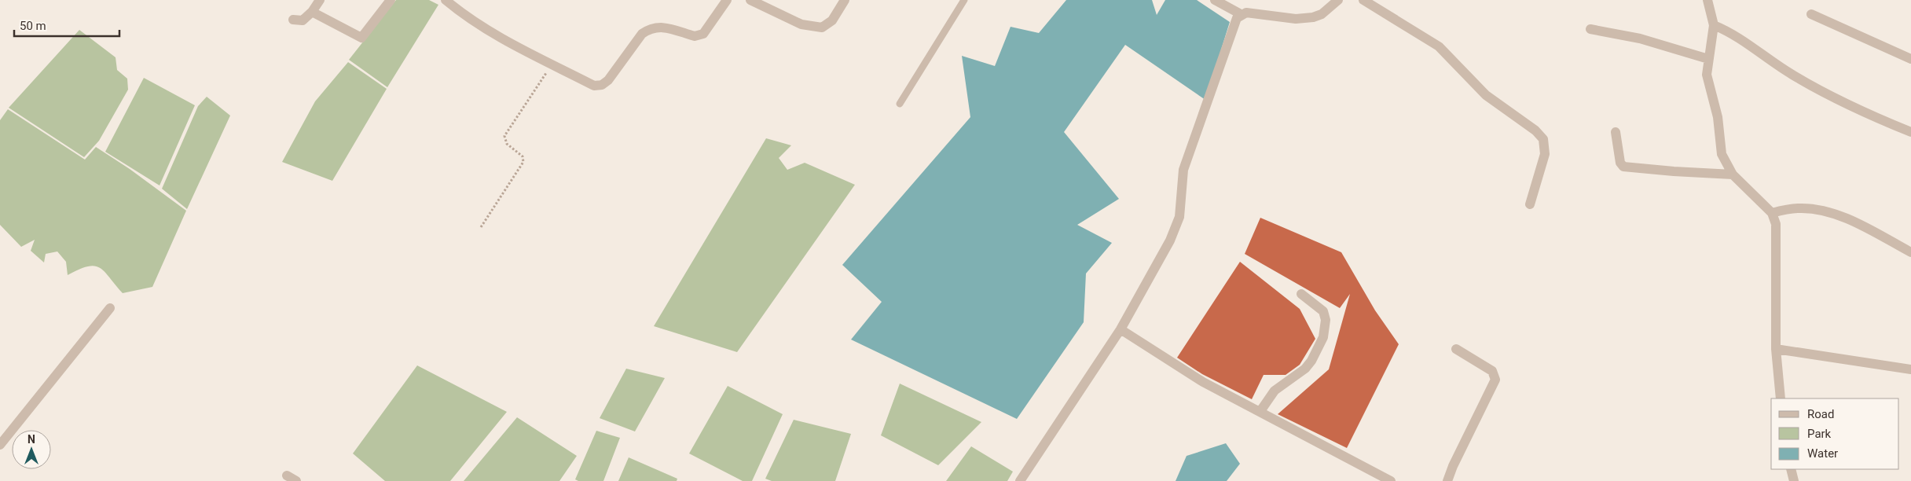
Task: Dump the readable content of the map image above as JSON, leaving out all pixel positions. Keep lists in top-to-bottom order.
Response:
{
  "legend": ["Road", "Park", "Water"],
  "scale_bar": "50 m",
  "north": "top"
}
